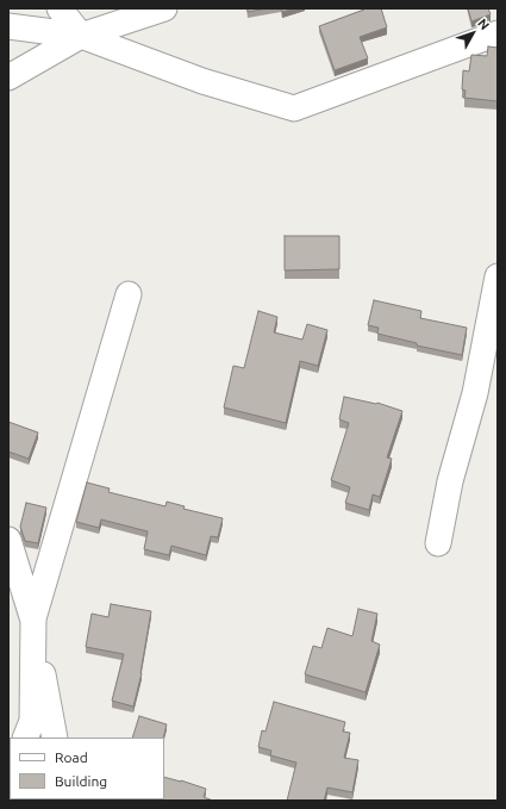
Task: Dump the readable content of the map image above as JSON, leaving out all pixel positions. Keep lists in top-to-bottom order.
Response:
{
  "legend": ["Road", "Building"],
  "north": "top right"
}
